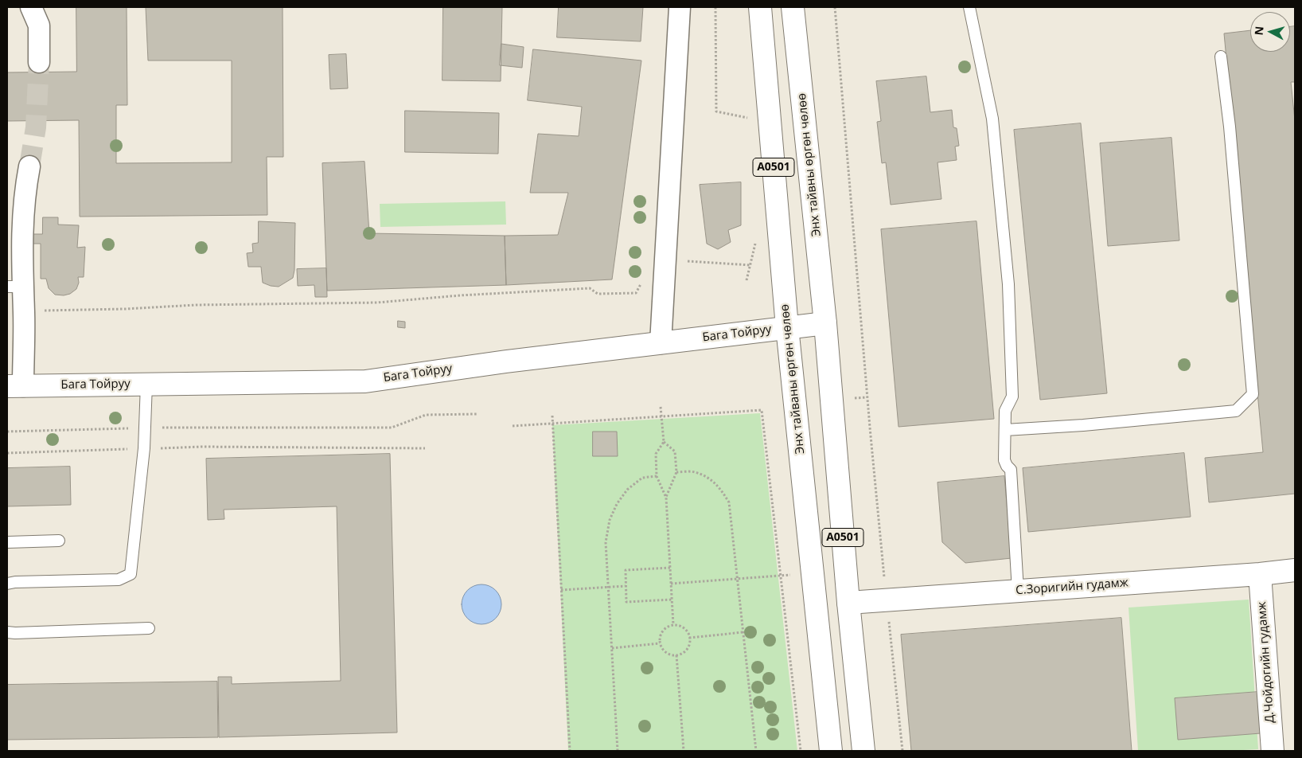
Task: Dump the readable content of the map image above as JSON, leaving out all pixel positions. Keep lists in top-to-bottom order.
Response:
{
  "streets": {
    "main road": [
      "Энх тайвны өргөн чөлөө",
      "A0501",
      "Бага Тойруу",
      "Энх тайваны өргөн чөлөө",
      "С.Зоригийн гудамж",
      "Д.Чойдогийн гудамж"
    ]
  },
  "crossings": [
    ["Энх тайвны өргөн чөлөө", "A0501"],
    ["Энх тайвны өргөн чөлөө", "Бага Тойруу"],
    ["A0501", "Бага Тойруу"],
    ["A0501", "С.Зоригийн гудамж"],
    ["Бага Тойруу", "Энх тайваны өргөн чөлөө"],
    ["С.Зоригийн гудамж", "Д.Чойдогийн гудамж"]
  ],
  "north": "left"
}
